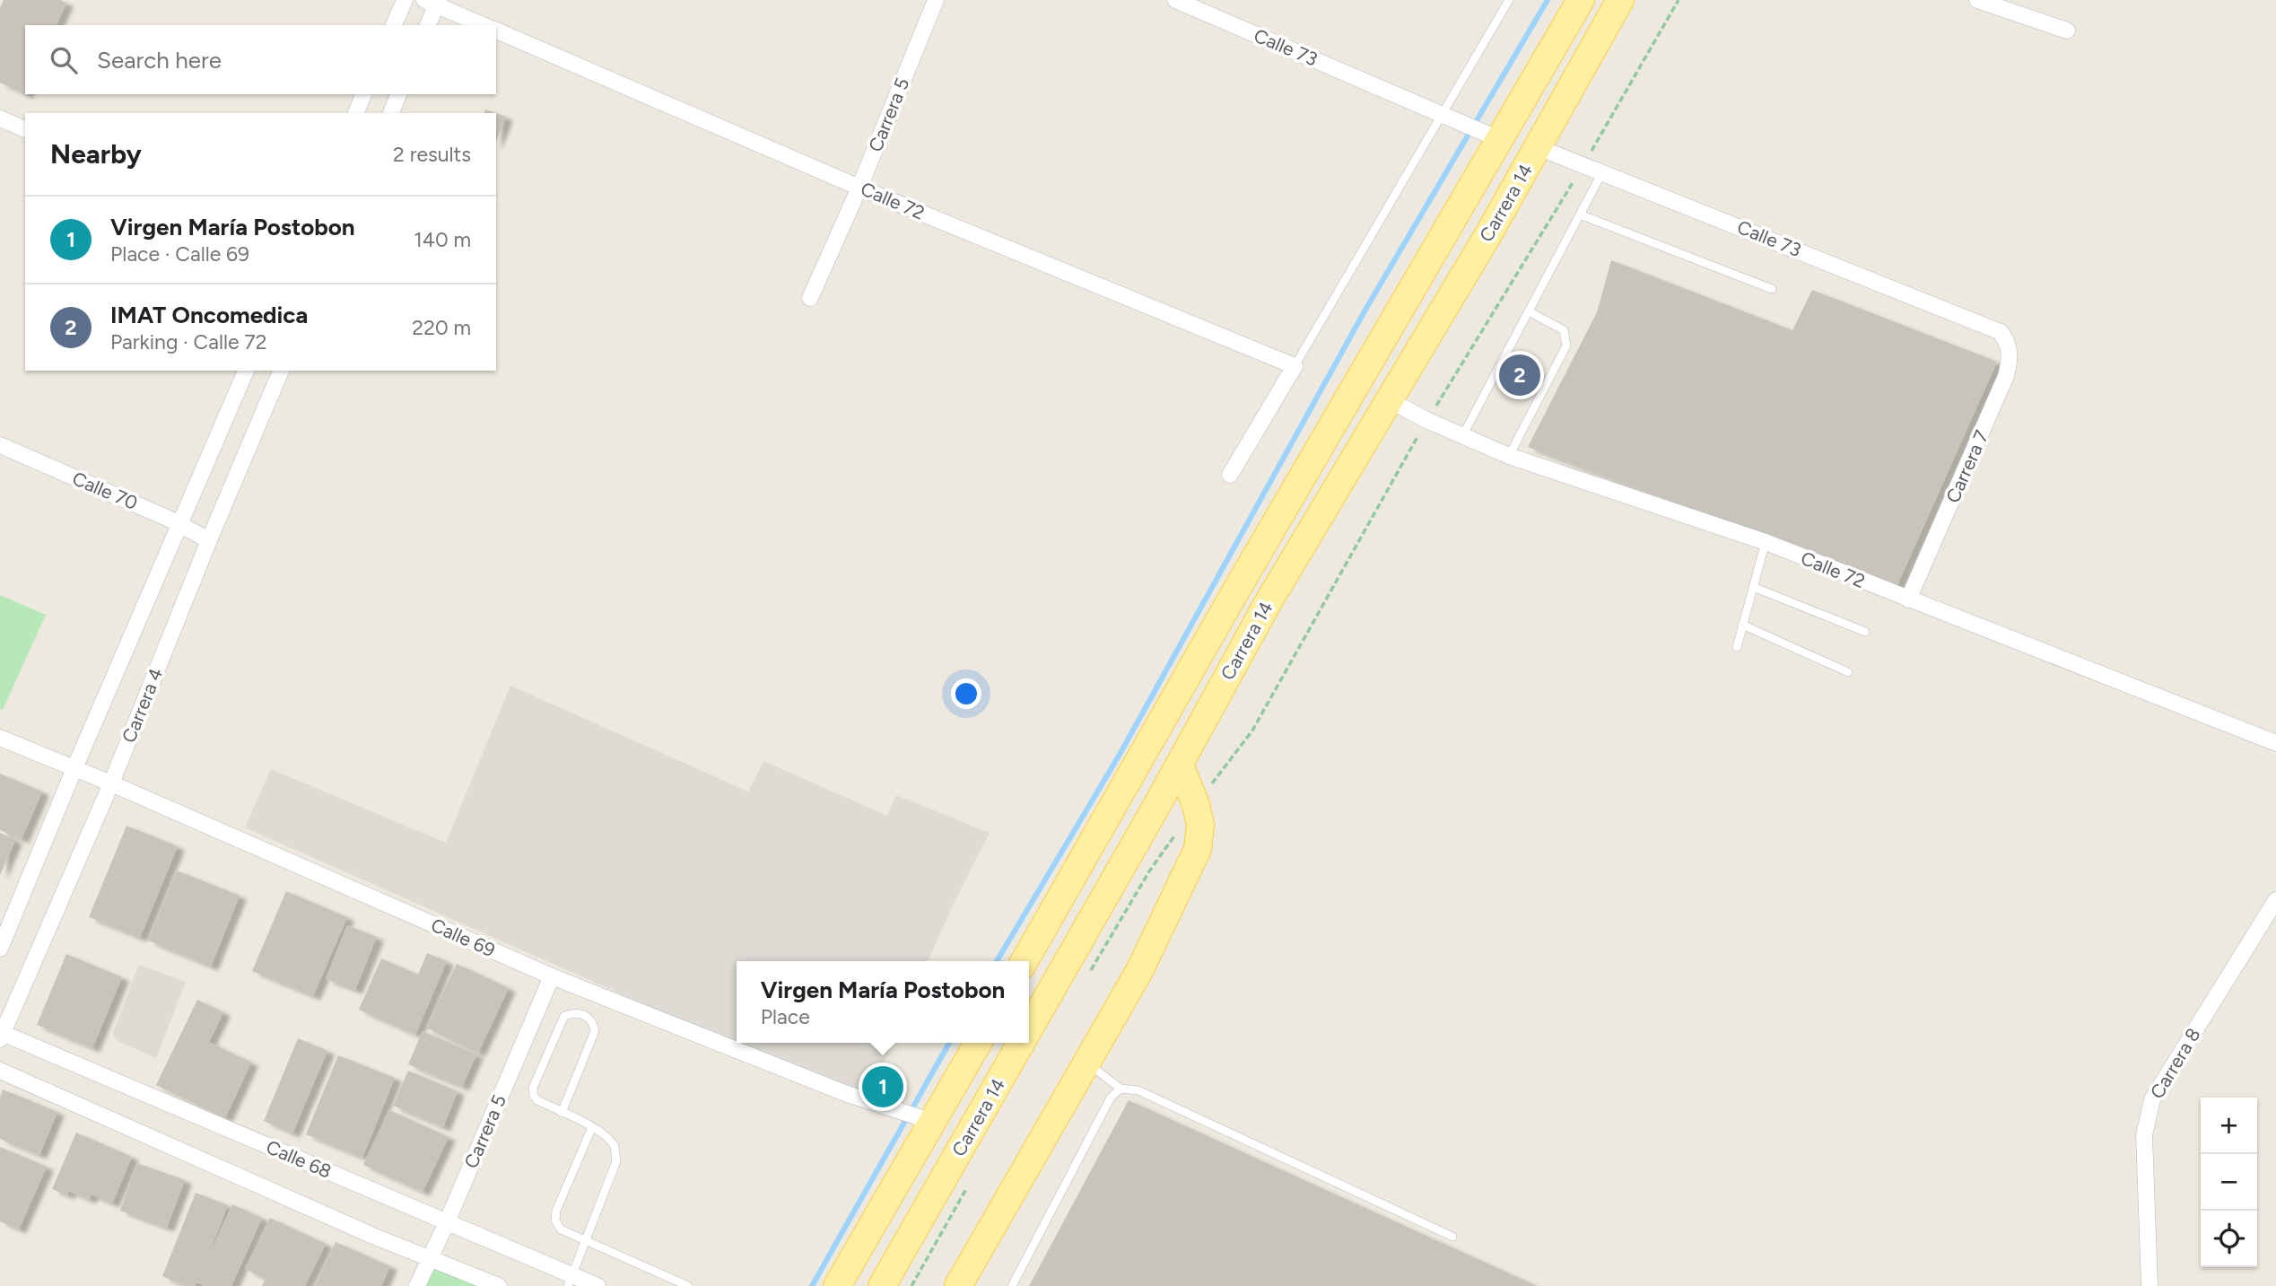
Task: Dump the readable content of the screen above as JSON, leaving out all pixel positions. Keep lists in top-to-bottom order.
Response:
{
  "streets": {
    "main road": ["Carrera 14"],
    "street": [
      "Calle 73",
      "Carrera 5",
      "Calle 72",
      "Carrera 7",
      "Calle 70",
      "Carrera 4",
      "Calle 69",
      "Carrera 8",
      "Calle 68"
    ]
  },
  "crossings": [
    ["Calle 73", "Carrera 14"],
    ["Calle 73", "Carrera 7"],
    ["Carrera 5", "Calle 72"],
    ["Carrera 5", "Calle 69"],
    ["Carrera 5", "Calle 68"],
    ["Calle 72", "Carrera 14"],
    ["Calle 72", "Carrera 7"],
    ["Carrera 14", "Calle 69"],
    ["Calle 70", "Carrera 4"],
    ["Carrera 4", "Calle 69"],
    ["Carrera 4", "Calle 68"]
  ],
  "page": {
    "search": "Search here",
    "heading": ["Nearby", "2 results"],
    "list": [
      {
        "mark": "1",
        "name": "Virgen María Postobon",
        "note": "Place · Calle 69",
        "value": "140 m"
      },
      {
        "mark": "2",
        "name": "IMAT Oncomedica",
        "note": "Parking · Calle 72",
        "value": "220 m"
      }
    ],
    "pins": ["2", "1"],
    "popup": ["Virgen María Postobon", "Place"],
    "map_buttons": ["+", "−"]
  }
}
